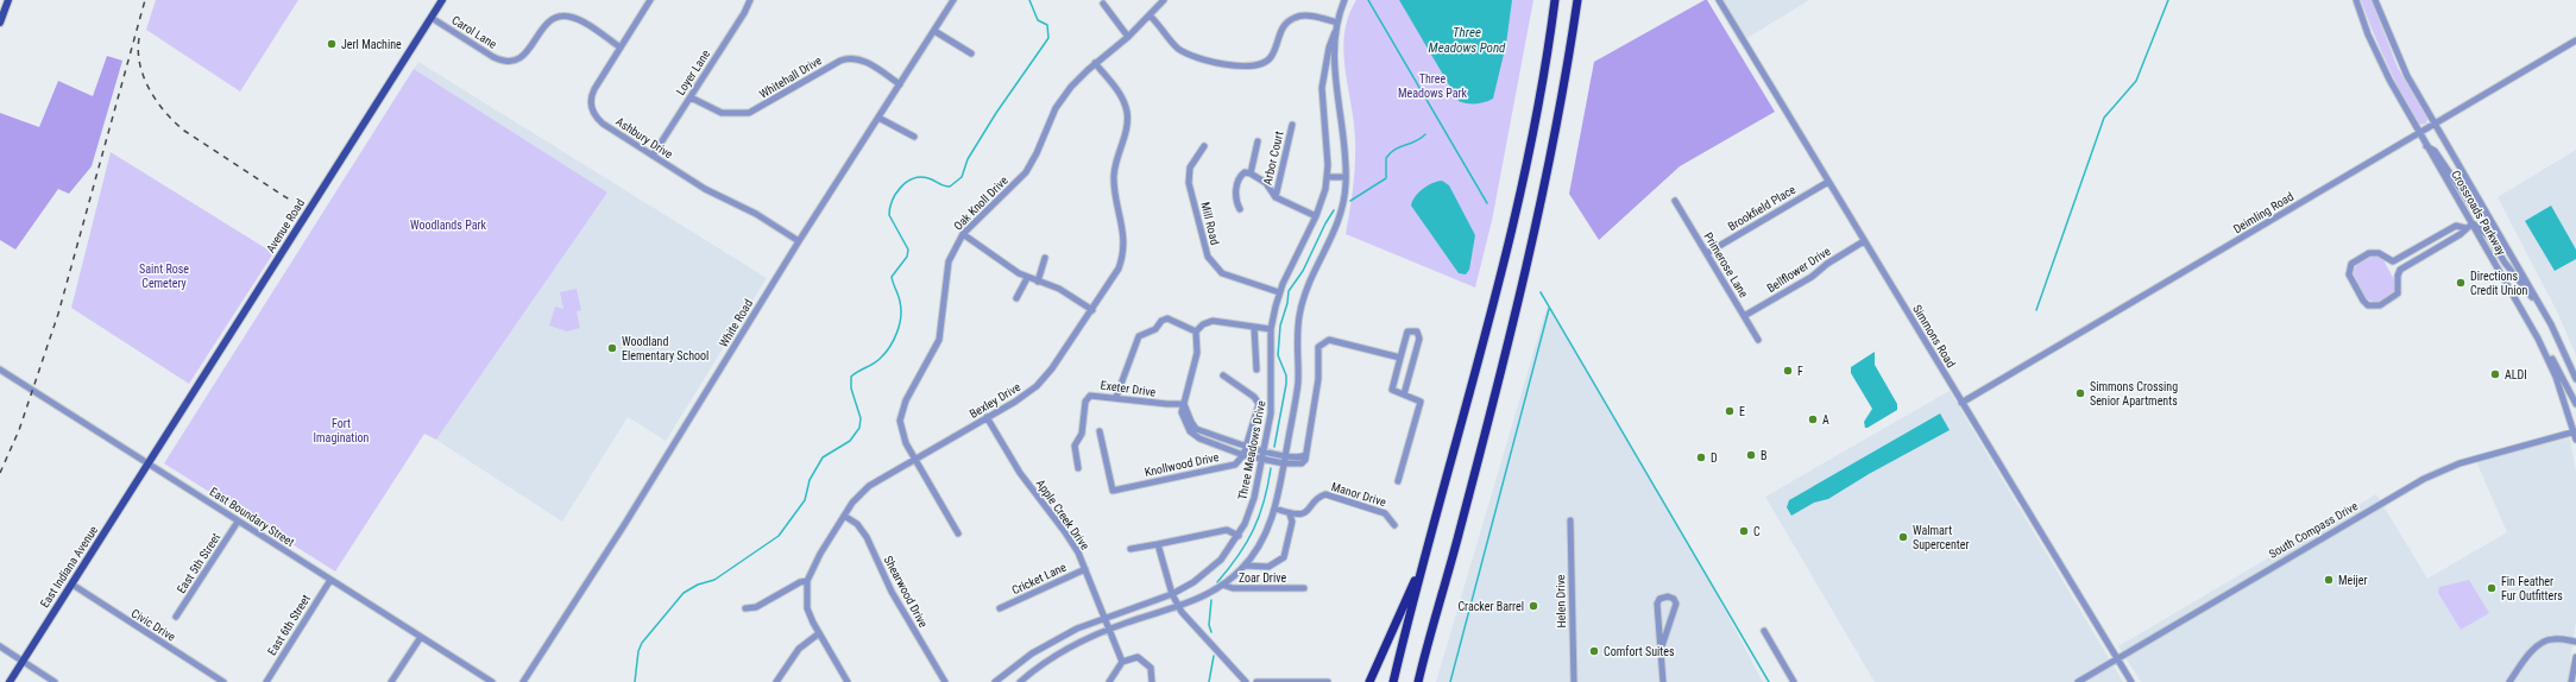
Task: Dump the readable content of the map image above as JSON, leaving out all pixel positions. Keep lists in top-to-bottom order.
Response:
{
  "streets": {
    "main road": ["Avenue Road", "East Indiana Avenue"],
    "street": [
      "Carol Lane",
      "Loyer Lane",
      "Whitehall Drive",
      "Ashbury Drive",
      "Arbor Court",
      "Oak Knoll Drive",
      "Brookfield Place",
      "Deimling Road",
      "Crossroads Parkway",
      "Mill Road",
      "Primerose Lane",
      "Bellflower Drive",
      "White Road",
      "Simmons Road",
      "Exeter Drive",
      "Bexley Drive",
      "Three Meadows Drive",
      "Knollwood Drive",
      "Manor Drive",
      "Apple Creek Drive",
      "East Boundary Street",
      "South Compass Drive",
      "East 5th Street",
      "Zoar Drive",
      "Cricket Lane",
      "Shearwood Drive",
      "Helen Drive",
      "Civic Drive",
      "East 6th Street"
    ]
  },
  "crossings": [
    ["Carol Lane", "Ashbury Drive"],
    ["Carol Lane", "Avenue Road"],
    ["Loyer Lane", "Whitehall Drive"],
    ["Loyer Lane", "Ashbury Drive"],
    ["Whitehall Drive", "White Road"],
    ["Ashbury Drive", "White Road"],
    ["Oak Knoll Drive", "Bexley Drive"],
    ["Brookfield Place", "Primerose Lane"],
    ["Brookfield Place", "Simmons Road"],
    ["Deimling Road", "Crossroads Parkway"],
    ["Deimling Road", "Simmons Road"],
    ["Crossroads Parkway", "South Compass Drive"],
    ["Mill Road", "Three Meadows Drive"],
    ["Avenue Road", "East Boundary Street"],
    ["Avenue Road", "East Indiana Avenue"],
    ["Primerose Lane", "Bellflower Drive"],
    ["Bellflower Drive", "Simmons Road"],
    ["Simmons Road", "South Compass Drive"],
    ["Bexley Drive", "Apple Creek Drive"],
    ["Bexley Drive", "Shearwood Drive"],
    ["Three Meadows Drive", "Apple Creek Drive"],
    ["Three Meadows Drive", "Zoar Drive"],
    ["Apple Creek Drive", "Cricket Lane"],
    ["East Boundary Street", "East 5th Street"],
    ["East Boundary Street", "East Indiana Avenue"],
    ["East Boundary Street", "East 6th Street"],
    ["East Indiana Avenue", "Civic Drive"]
  ],
  "water": ["Three Meadows Pond"],
  "parks": [
    "Three Meadows Park",
    "Woodlands Park",
    "Saint Rose Cemetery",
    "Fort Imagination"
  ],
  "places": [
    "Jerl Machine",
    "Directions Credit Union",
    "Woodland Elementary School",
    "F",
    "ALDI",
    "Simmons Crossing Senior Apartments",
    "E",
    "A",
    "B",
    "D",
    "C",
    "Walmart Supercenter",
    "Meijer",
    "Fin Feather Fur Outfitters",
    "Cracker Barrel",
    "Comfort Suites"
  ]
}
